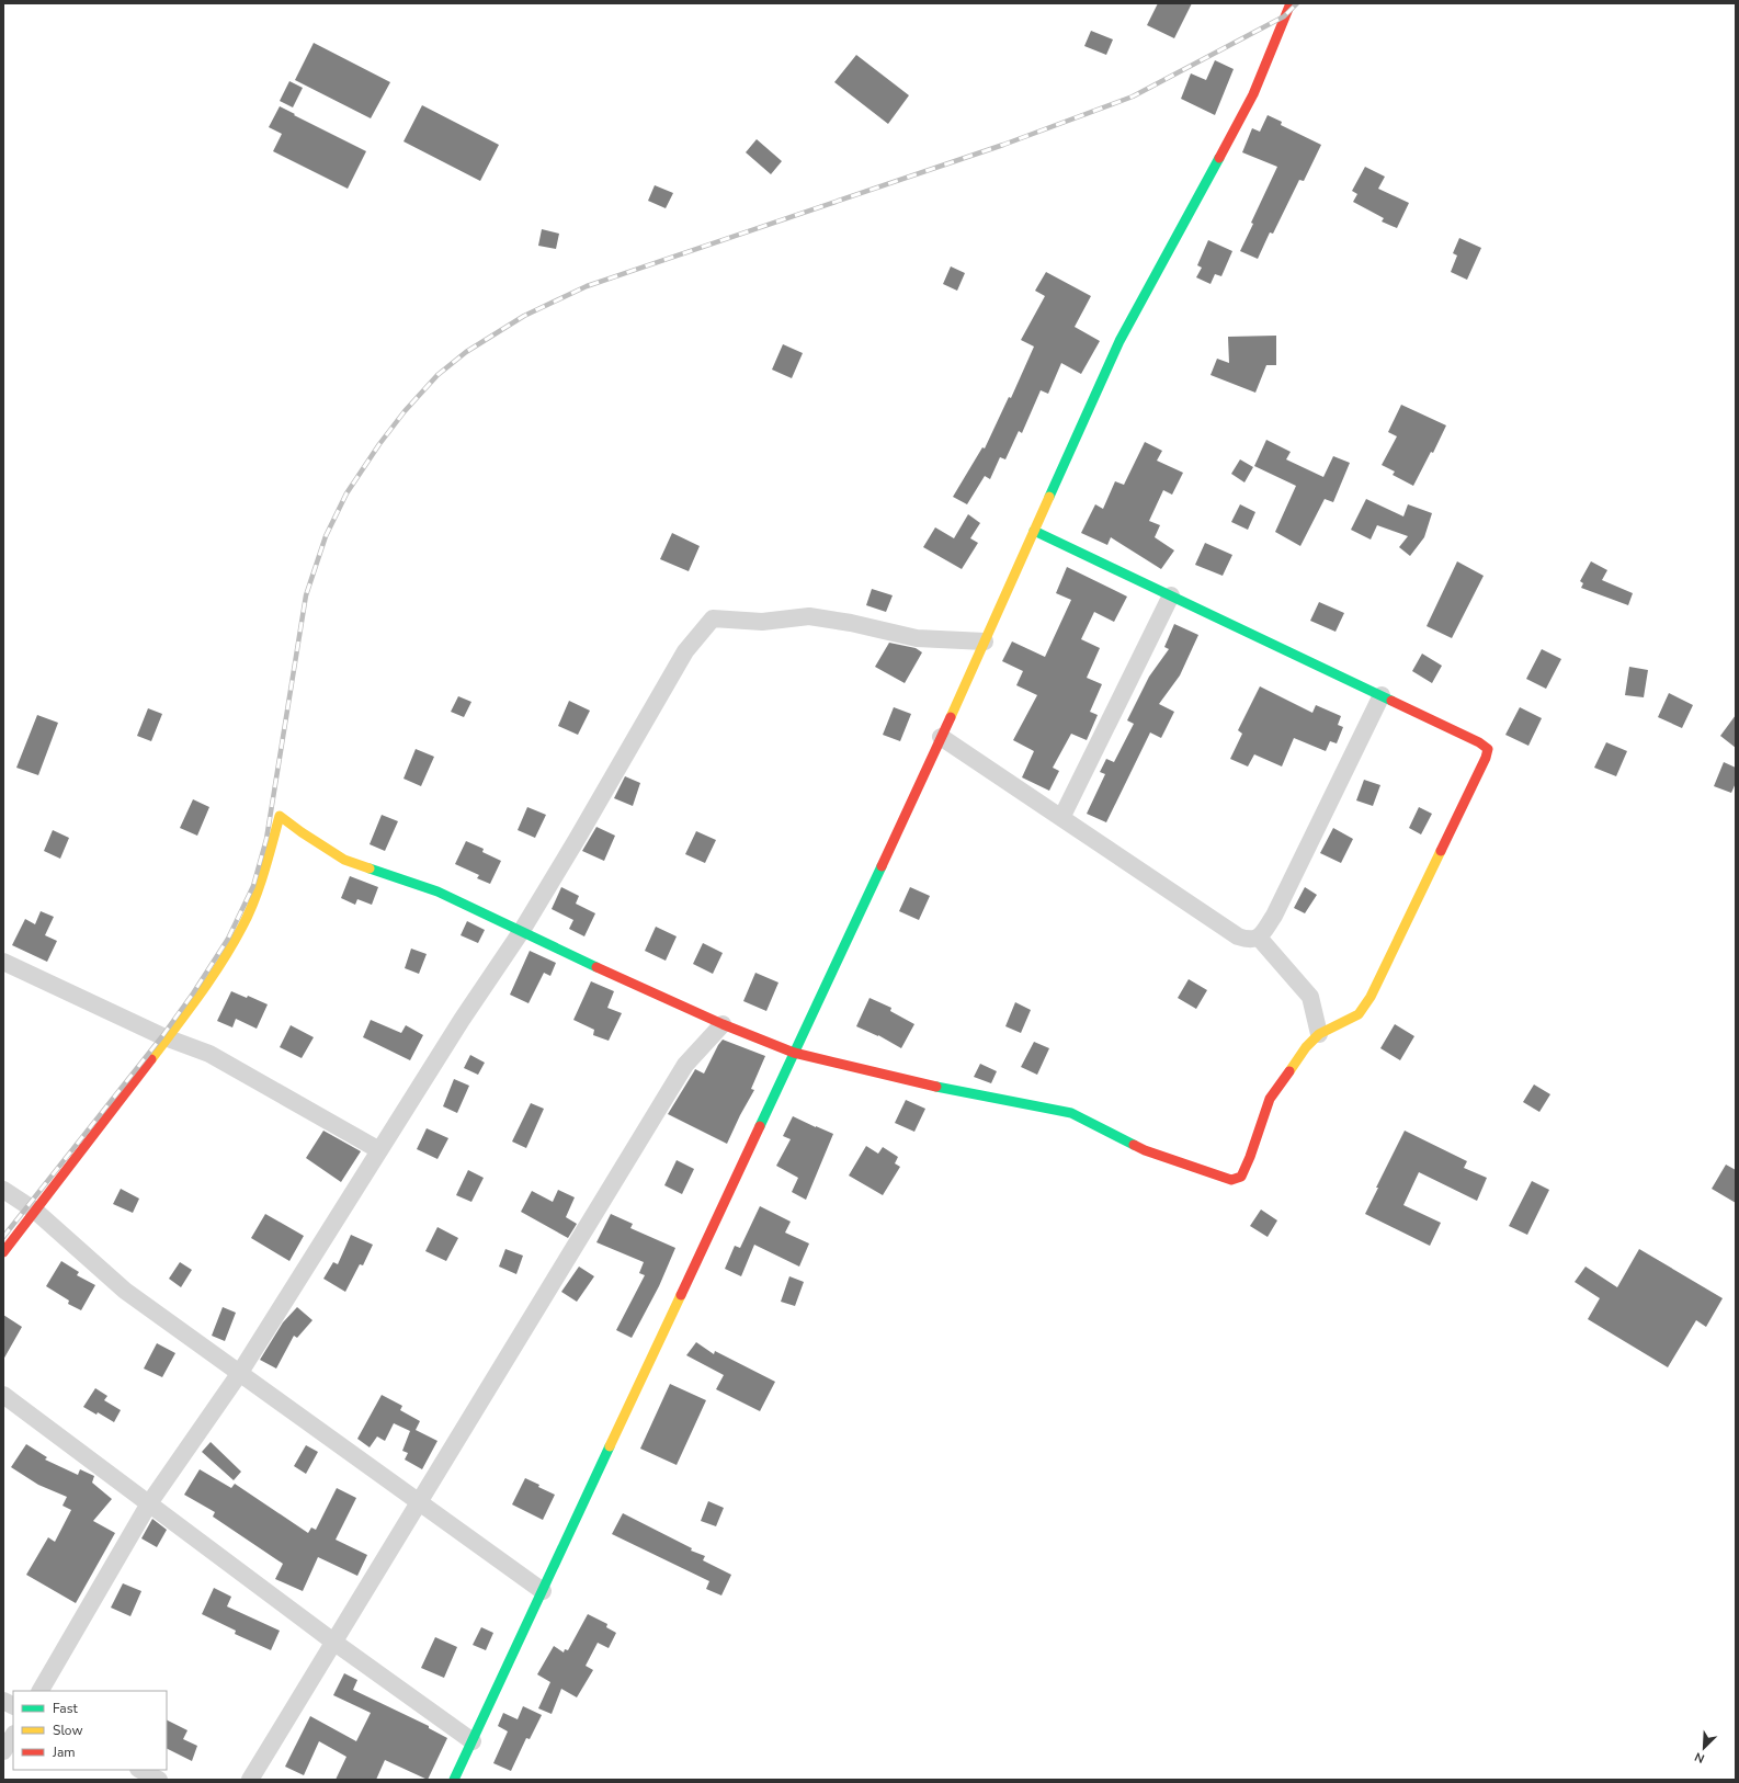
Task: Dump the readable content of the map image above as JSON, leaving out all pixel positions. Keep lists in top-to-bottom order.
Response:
{
  "legend": ["Fast", "Slow", "Jam"],
  "north": "bottom left"
}
